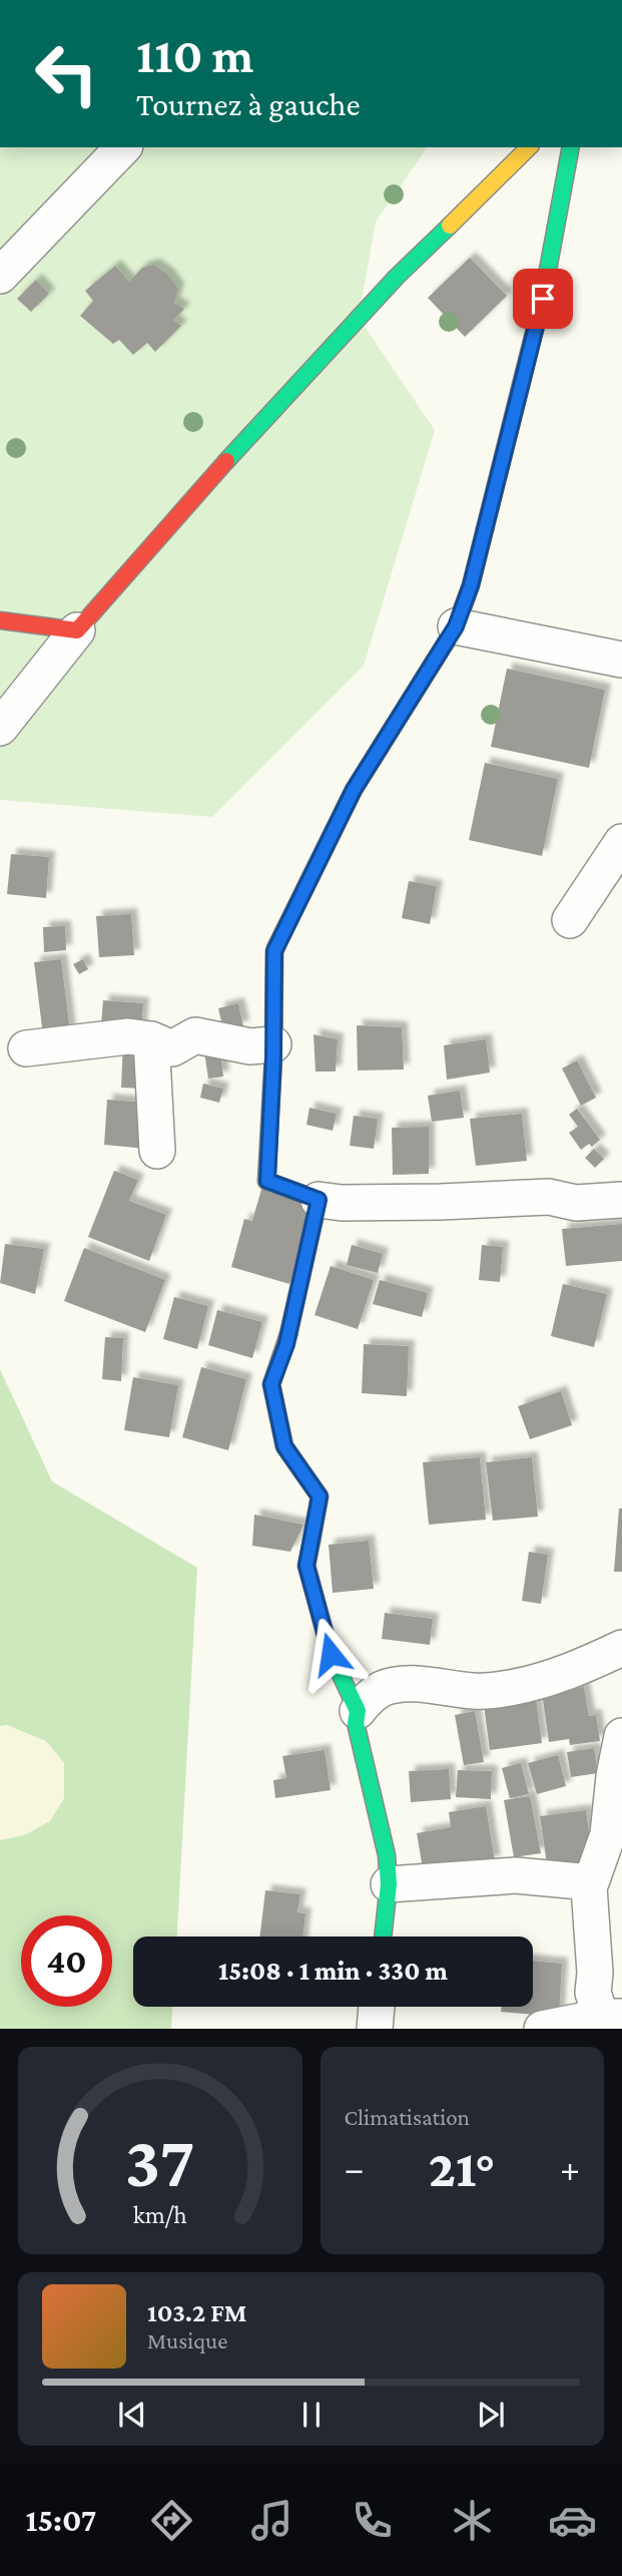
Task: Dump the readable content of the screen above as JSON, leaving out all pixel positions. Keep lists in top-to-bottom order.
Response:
{
  "page": {
    "turn": ["110 m", "Tournez à gauche"],
    "limit": "40",
    "trip": "15:08 · 1 min · 330 m",
    "tile": "Climatisation",
    "heat": ["−", "21°", "+"],
    "song": ["103.2 FM", "Musique"],
    "tabs": "15:07",
    "gauge": ["37", "km/h"]
  }
}
